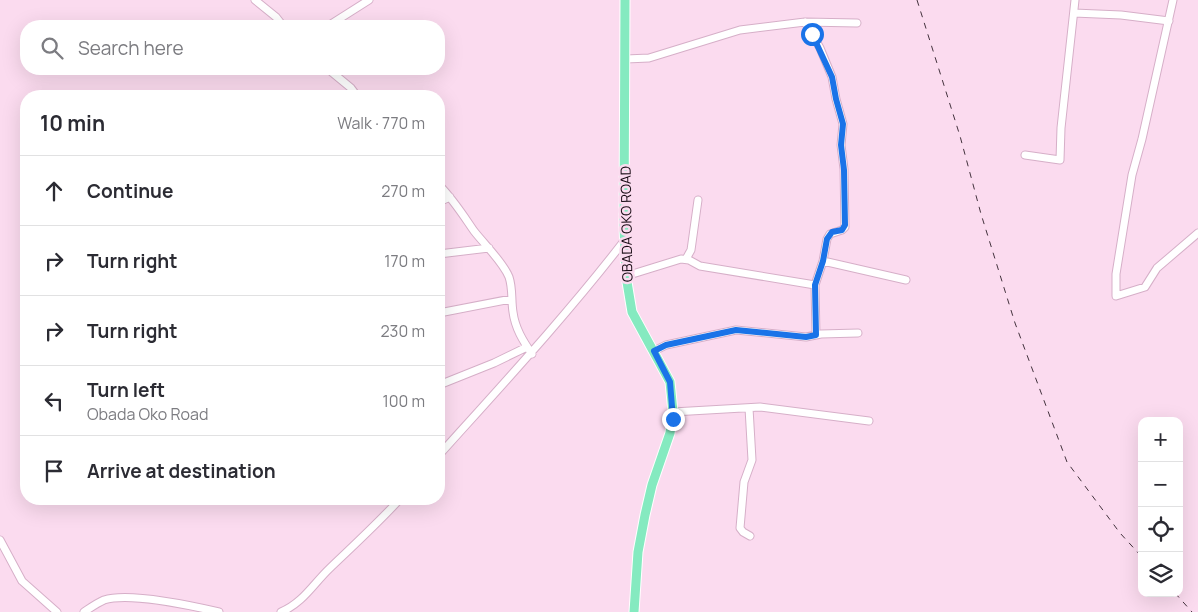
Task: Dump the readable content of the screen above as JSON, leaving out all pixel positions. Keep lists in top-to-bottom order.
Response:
{
  "streets": {
    "main road": ["OBADA OKO ROAD"]
  },
  "page": {
    "search": "Search here",
    "heading": ["10 min", "Walk · 770 m"],
    "list": [
      ["Continue", "270 m"],
      ["Turn right", "170 m"],
      ["Turn right", "230 m"],
      ["Turn left", "Obada Oko Road", "100 m"],
      "Arrive at destination"
    ],
    "map_buttons": ["+", "−"]
  }
}
